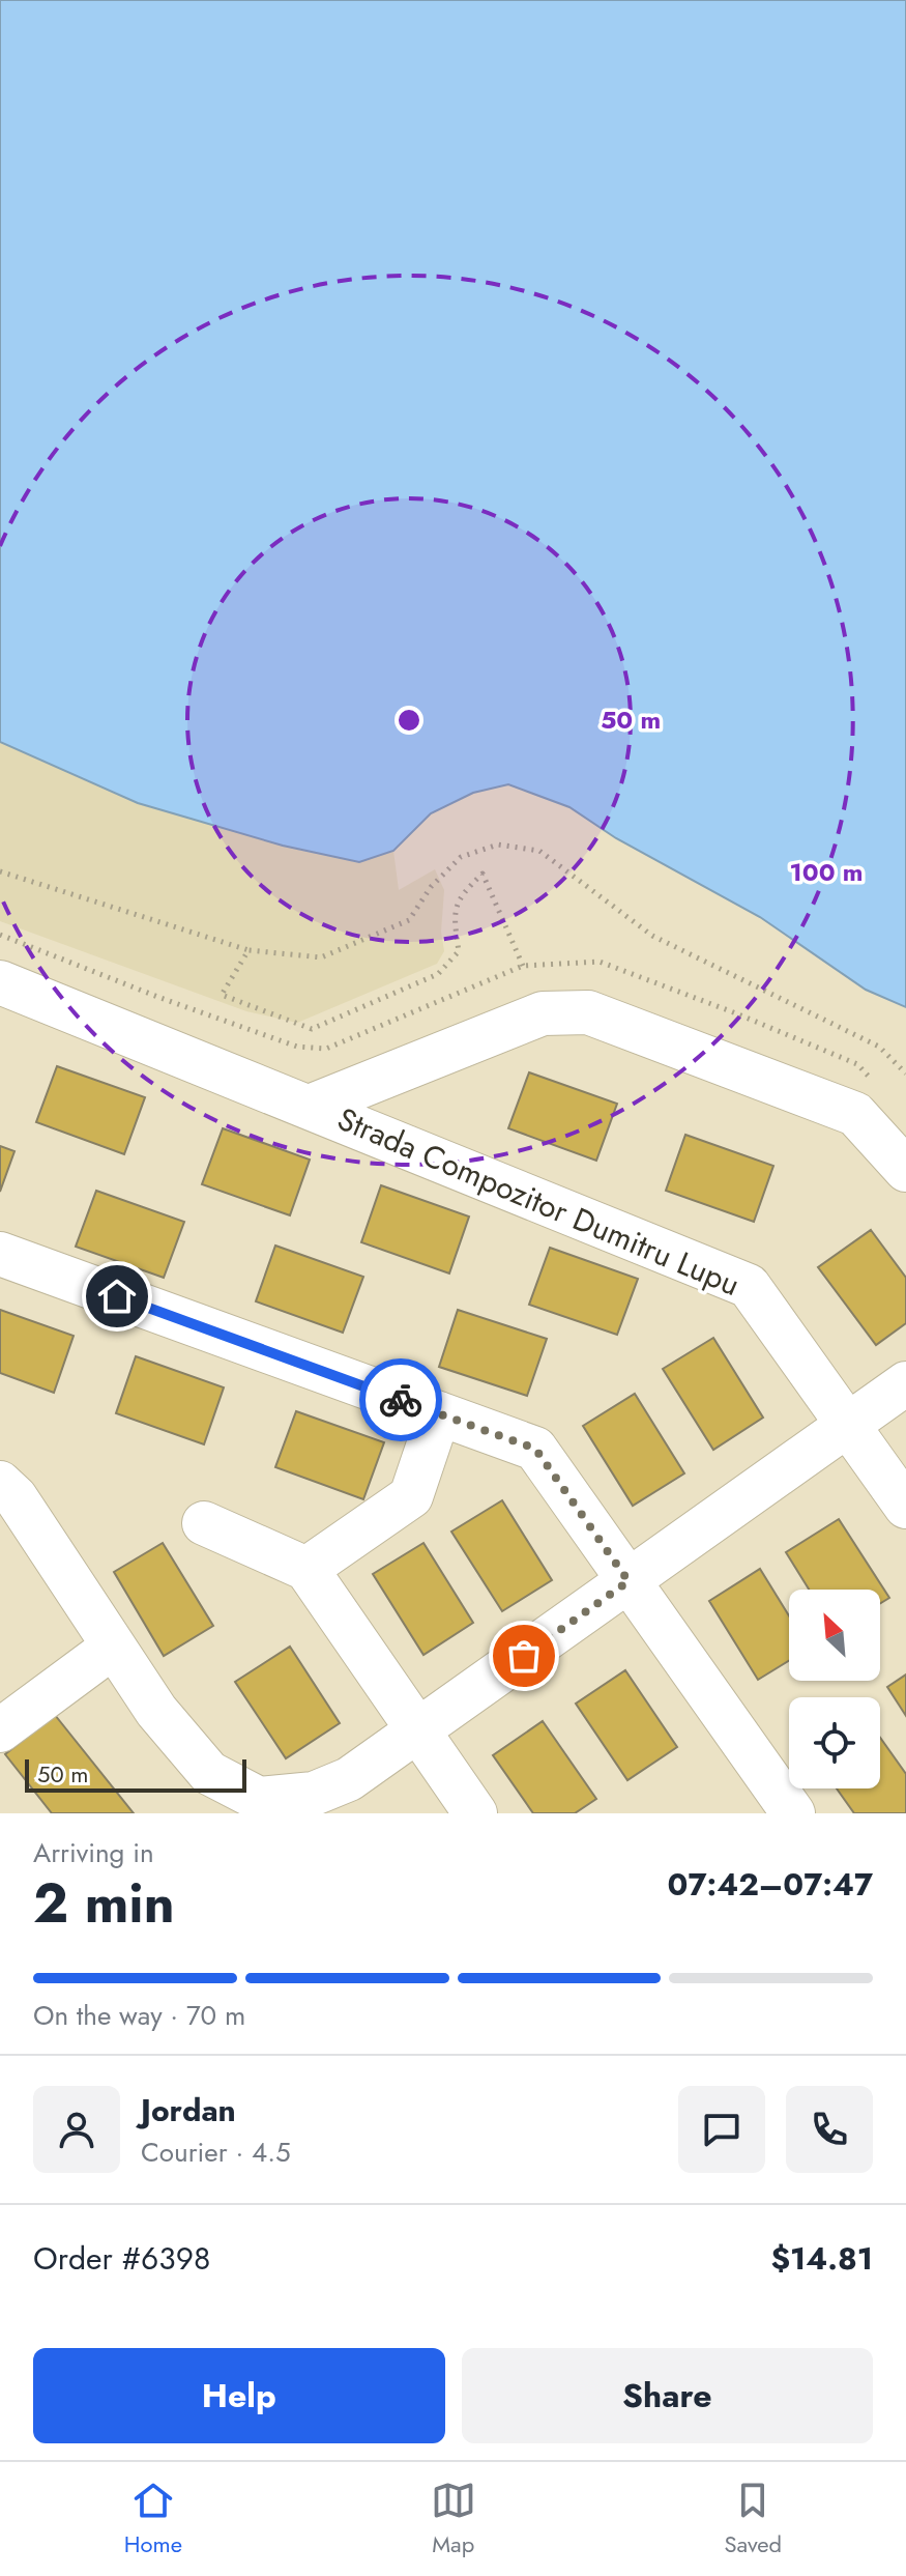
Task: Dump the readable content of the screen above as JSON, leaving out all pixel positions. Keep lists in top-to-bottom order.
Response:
{
  "streets": {
    "street": ["Strada Compozitor Dumitru Lupu"]
  },
  "scale_bar": "50 m",
  "north": "top left",
  "page": {
    "scale": "50 m",
    "heading": ["2 min", "Arriving in", "07:42–07:47"],
    "panel": [
      "Jordan",
      "Courier · 4.5",
      "Order #6398",
      "$14.81"
    ],
    "bar": "On the way · 70 m",
    "buttons": ["Help", "Share"],
    "tabs": ["Home", "Map", "Saved"]
  },
  "rings": ["50 m", "100 m"]
}
